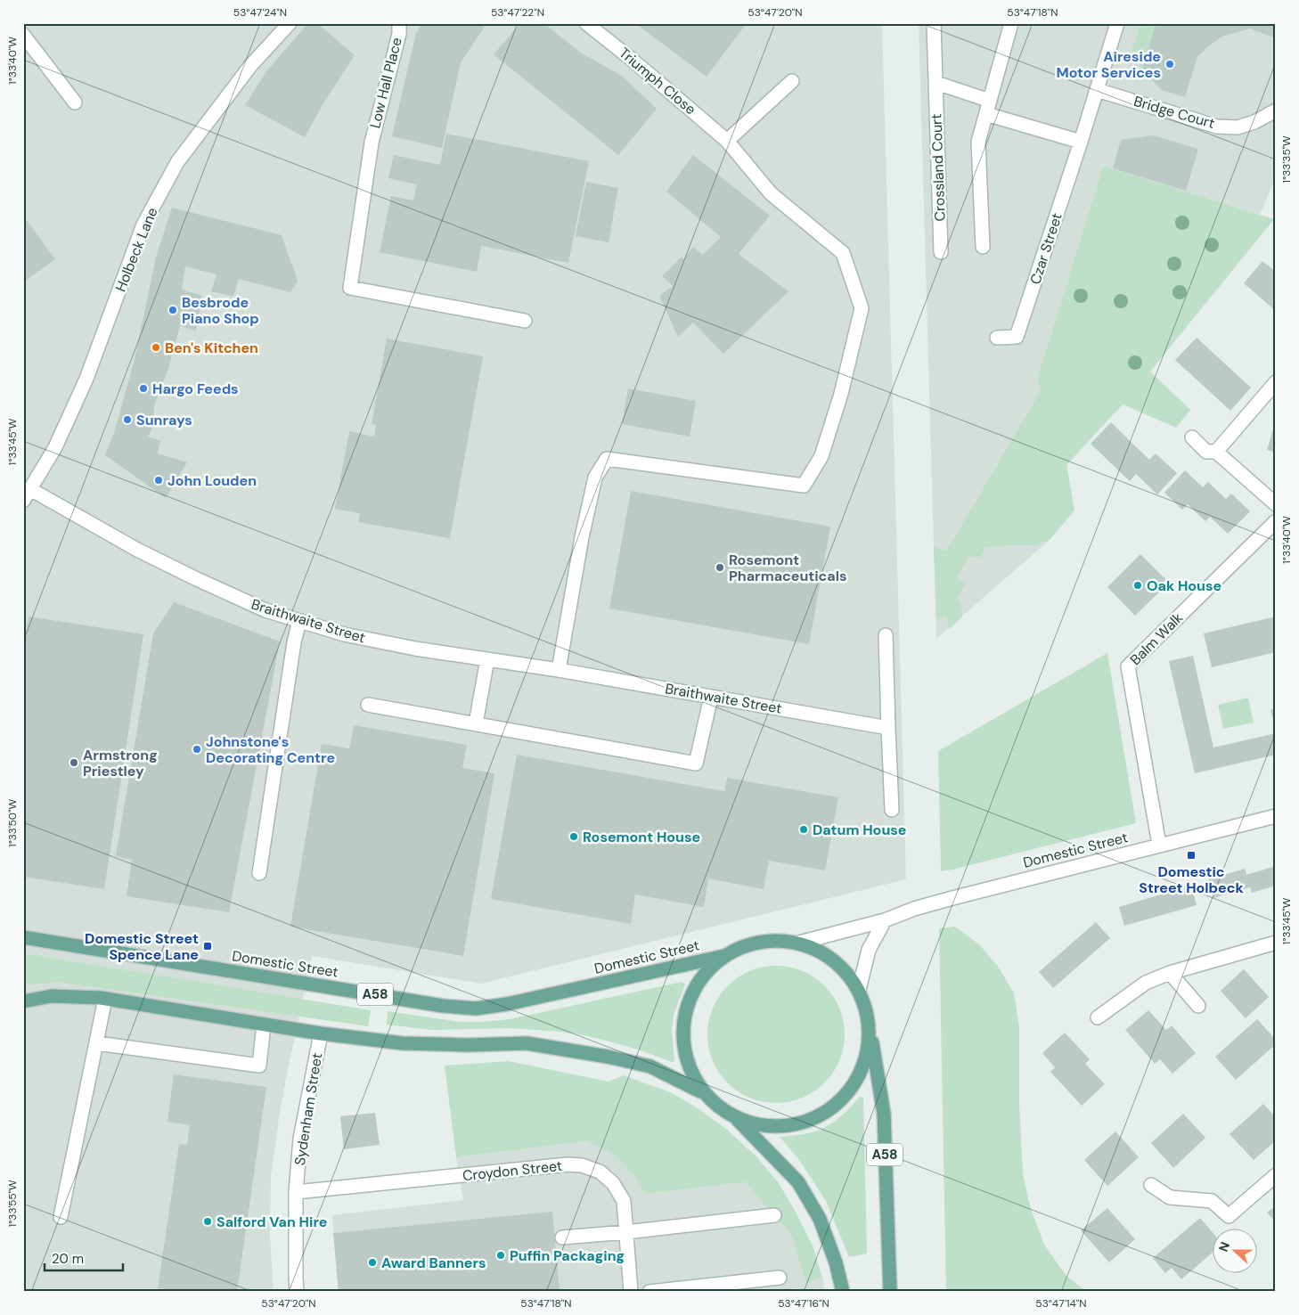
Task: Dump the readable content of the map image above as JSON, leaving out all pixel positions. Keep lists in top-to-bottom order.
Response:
{
  "streets": {
    "main road": ["Domestic Street", "A58"],
    "street": [
      "Triumph Close",
      "Low Hall Place",
      "Bridge Court",
      "Crossland Court",
      "Czar Street",
      "Holbeck Lane",
      "Braithwaite Street",
      "Balm Walk",
      "Sydenham Street",
      "Croydon Street"
    ]
  },
  "crossings": [
    ["Triumph Close", "Braithwaite Street"],
    ["Bridge Court", "Czar Street"],
    ["Holbeck Lane", "Braithwaite Street"],
    ["Balm Walk", "Domestic Street"],
    ["Domestic Street", "A58"],
    ["Sydenham Street", "Croydon Street"]
  ],
  "places": {
    "other": [
      "Aireside Motor Services",
      "Besbrode Piano Shop",
      "Ben's Kitchen",
      "Hargo Feeds",
      "Sunrays",
      "John Louden",
      "Rosemont Pharmaceuticals",
      "Oak House",
      "Johnstone's Decorating Centre",
      "Armstrong Priestley",
      "Datum House",
      "Rosemont House",
      "Salford Van Hire",
      "Puffin Packaging",
      "Award Banners"
    ],
    "transit": ["Domestic Street Holbeck", "Domestic Street Spence Lane"]
  },
  "scale_bar": "20 m",
  "north": "left",
  "coordinates": [
    "53°47'24\"N",
    "53°47'22\"N",
    "53°47'20\"N",
    "53°47'18\"N",
    "1°33'40\"W",
    "1°33'35\"W",
    "1°33'45\"W",
    "1°33'50\"W",
    "1°33'55\"W",
    "53°47'16\"N",
    "53°47'14\"N"
  ]
}
